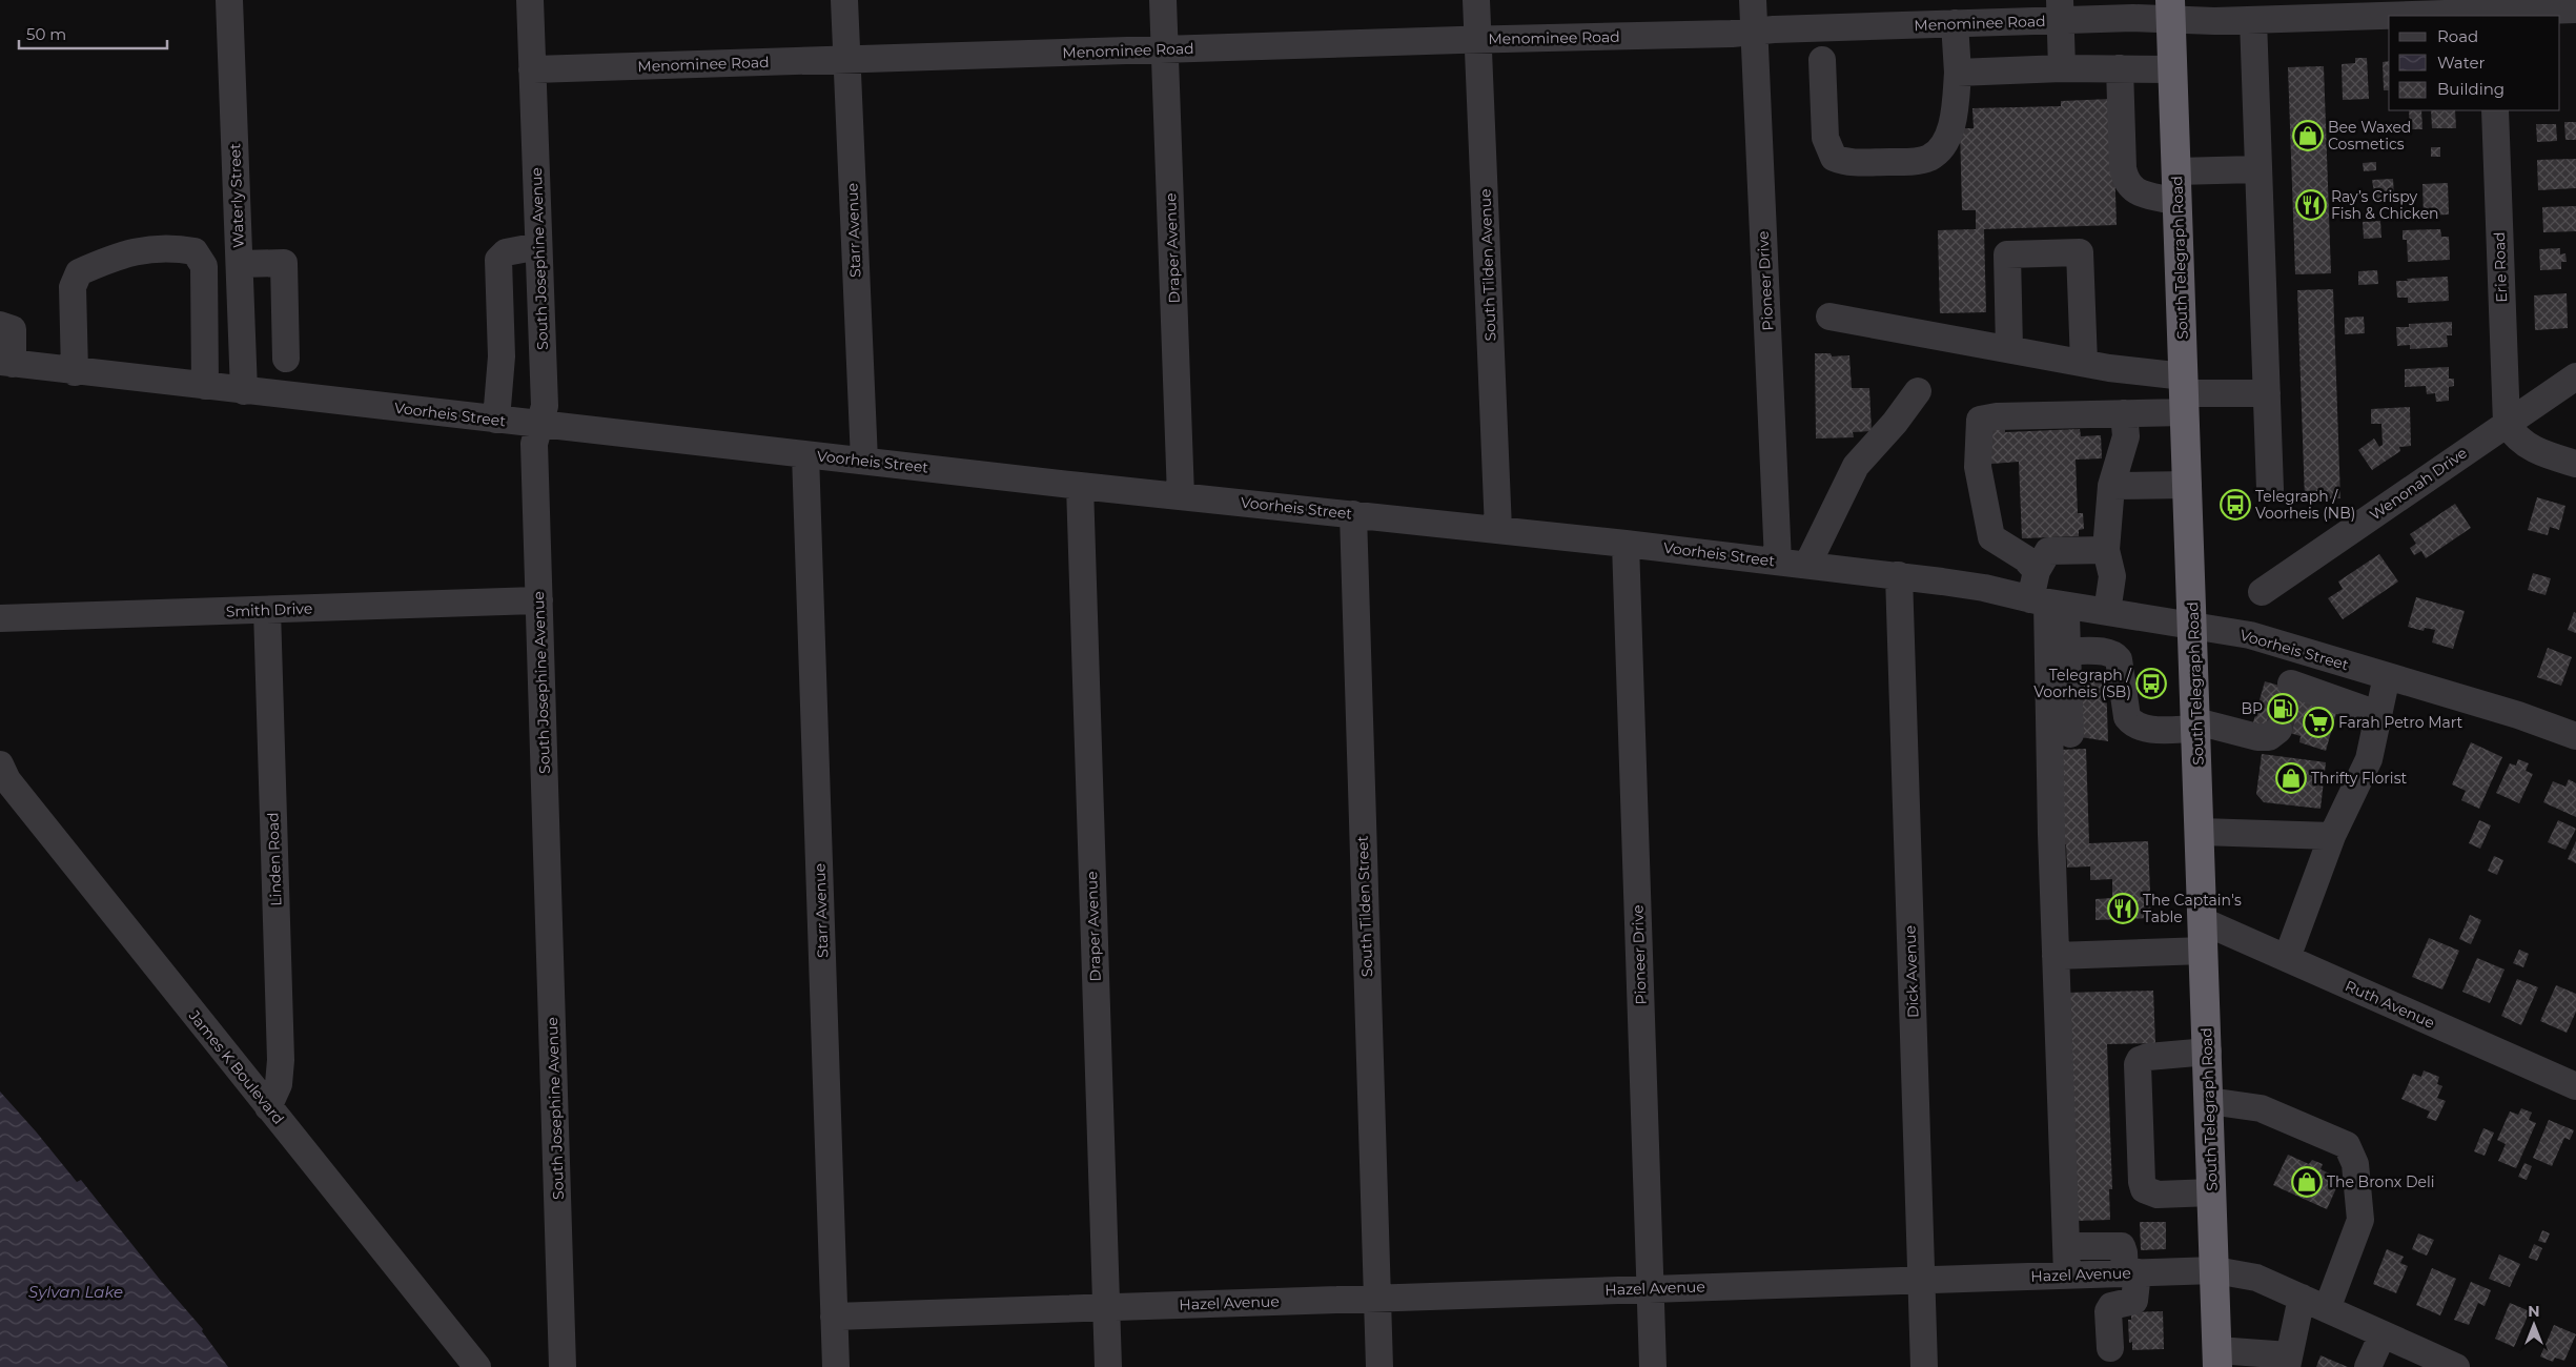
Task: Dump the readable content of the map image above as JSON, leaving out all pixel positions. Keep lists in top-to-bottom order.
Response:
{
  "streets": {
    "highway": ["South Telegraph Road"],
    "street": [
      "Menominee Road",
      "Waterly Street",
      "Starr Avenue",
      "Draper Avenue",
      "South Josephine Avenue",
      "South Tilden Avenue",
      "Erie Road",
      "Pioneer Drive",
      "Voorheis Street",
      "Wenonah Drive",
      "Smith Drive",
      "Linden Road",
      "South Tilden Street",
      "Dick Avenue",
      "Ruth Avenue",
      "James K Boulevard",
      "Hazel Avenue"
    ]
  },
  "crossings": [
    ["Menominee Road", "Starr Avenue"],
    ["Menominee Road", "Draper Avenue"],
    ["Menominee Road", "South Telegraph Road"],
    ["Menominee Road", "South Josephine Avenue"],
    ["Menominee Road", "South Tilden Avenue"],
    ["Menominee Road", "Pioneer Drive"],
    ["Waterly Street", "Voorheis Street"],
    ["Starr Avenue", "Voorheis Street"],
    ["Starr Avenue", "Hazel Avenue"],
    ["Draper Avenue", "Voorheis Street"],
    ["Draper Avenue", "Hazel Avenue"],
    ["South Telegraph Road", "Voorheis Street"],
    ["South Telegraph Road", "Ruth Avenue"],
    ["South Telegraph Road", "Hazel Avenue"],
    ["South Josephine Avenue", "Voorheis Street"],
    ["South Josephine Avenue", "Smith Drive"],
    ["South Tilden Avenue", "Voorheis Street"],
    ["Erie Road", "Wenonah Drive"],
    ["Pioneer Drive", "Voorheis Street"],
    ["Pioneer Drive", "Hazel Avenue"],
    ["Voorheis Street", "South Tilden Street"],
    ["Voorheis Street", "Dick Avenue"],
    ["Smith Drive", "Linden Road"],
    ["Linden Road", "James K Boulevard"],
    ["South Tilden Street", "Hazel Avenue"],
    ["Dick Avenue", "Hazel Avenue"]
  ],
  "water": ["Sylvan Lake"],
  "places": {
    "shop": ["Bee Waxed Cosmetics", "Thrifty Florist", "The Bronx Deli"],
    "restaurant": ["Ray’s Crispy Fish & Chicken", "The Captain's Table"],
    "bus stop": ["Telegraph / Voorheis (NB)", "Telegraph / Voorheis (SB)"],
    "fuel station": ["BP"],
    "supermarket": ["Farah Petro Mart"]
  },
  "legend": ["Road", "Water", "Building"],
  "scale_bar": "50 m",
  "north": "top"
}
